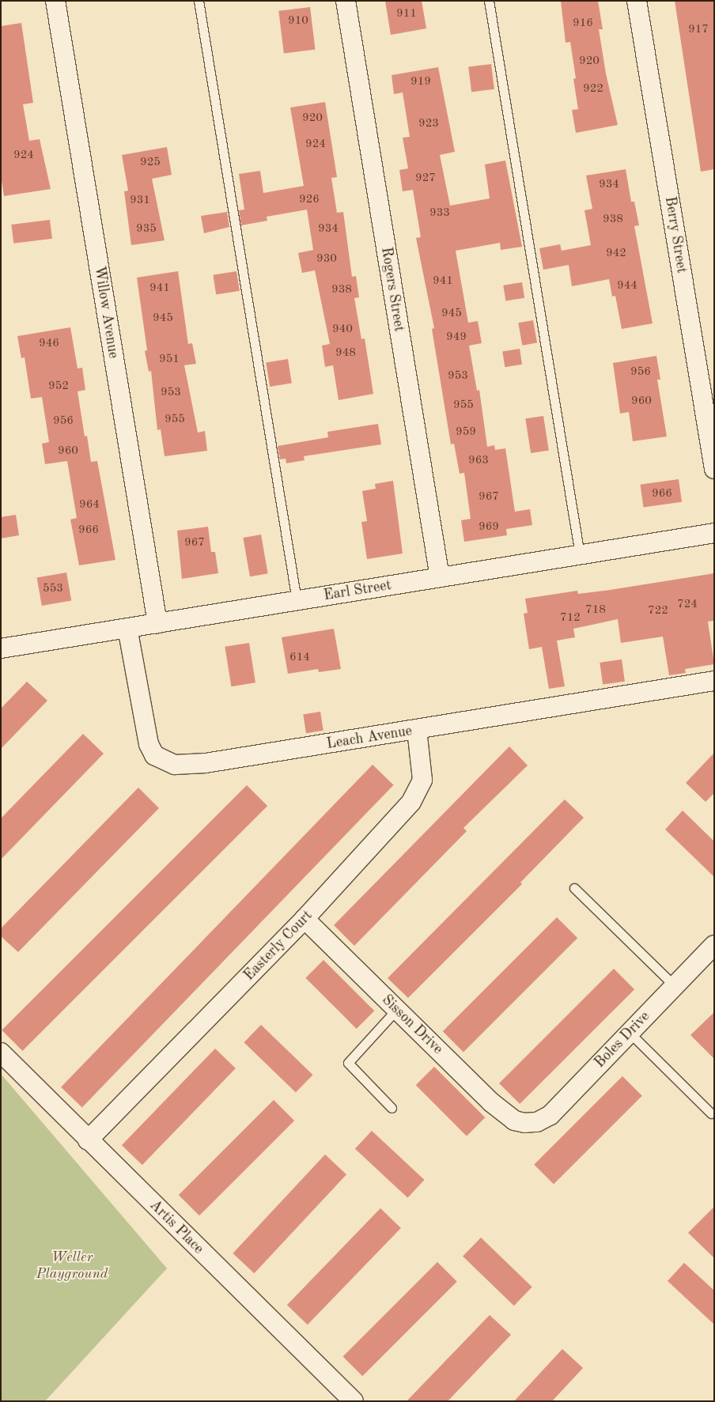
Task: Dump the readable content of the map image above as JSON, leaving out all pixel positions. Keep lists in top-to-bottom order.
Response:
{
  "streets": {
    "street": [
      "Berry Street",
      "Rogers Street",
      "Willow Avenue",
      "Earl Street",
      "Leach Avenue",
      "Easterly Court",
      "Sisson Drive",
      "Boles Drive",
      "Artis Place"
    ]
  },
  "crossings": [
    ["Rogers Street", "Earl Street"],
    ["Willow Avenue", "Earl Street"],
    ["Earl Street", "Leach Avenue"],
    ["Leach Avenue", "Easterly Court"],
    ["Easterly Court", "Sisson Drive"],
    ["Easterly Court", "Artis Place"],
    ["Sisson Drive", "Boles Drive"]
  ],
  "parks": ["Weller Playground"],
  "house_numbers": [
    "911",
    "910",
    "916",
    "917",
    "920",
    "919",
    "922",
    "920",
    "923",
    "924",
    "924",
    "925",
    "927",
    "934",
    "926",
    "931",
    "933",
    "938",
    "935",
    "934",
    "942",
    "930",
    "941",
    "944",
    "941",
    "938",
    "945",
    "945",
    "940",
    "949",
    "946",
    "948",
    "951",
    "956",
    "953",
    "952",
    "953",
    "960",
    "955",
    "955",
    "956",
    "959",
    "960",
    "963",
    "966",
    "967",
    "964",
    "969",
    "966",
    "967",
    "553",
    "724",
    "718",
    "722",
    "712",
    "614"
  ]
}
